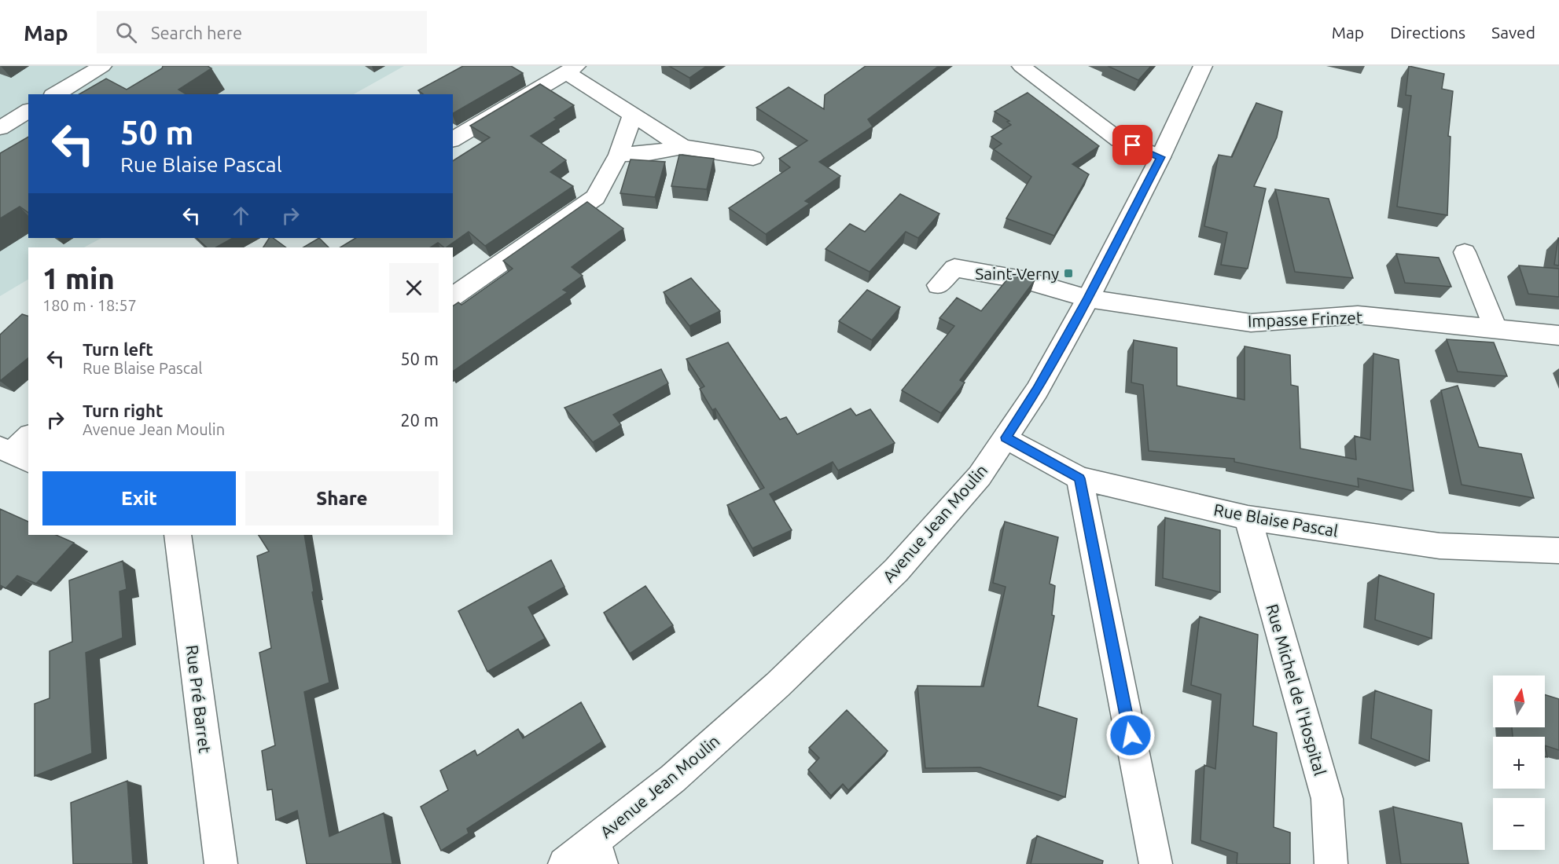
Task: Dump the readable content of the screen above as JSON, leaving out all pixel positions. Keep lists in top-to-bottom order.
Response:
{
  "streets": {
    "street": [
      "Impasse Frinzet",
      "Rue Blaise Pascal",
      "Avenue Jean Moulin",
      "Rue Michel de l'Hospital",
      "Rue Pré Barret"
    ]
  },
  "crossings": [
    ["Impasse Frinzet", "Avenue Jean Moulin"],
    ["Rue Blaise Pascal", "Avenue Jean Moulin"],
    ["Rue Blaise Pascal", "Rue Michel de l'Hospital"]
  ],
  "places": {
    "transit": ["Saint-Verny"]
  },
  "north": "top",
  "page": {
    "header": "Map",
    "search": "Search here",
    "nav": ["Map", "Directions", "Saved"],
    "turn": ["50 m", "Rue Blaise Pascal"],
    "heading": ["1 min", "180 m · 18:57"],
    "list": [
      {
        "name": "Turn left",
        "note": "Rue Blaise Pascal",
        "value": "50 m"
      },
      {
        "name": "Turn right",
        "note": "Avenue Jean Moulin",
        "value": "20 m"
      }
    ],
    "buttons": ["Exit", "Share"],
    "map_buttons": ["+", "−"]
  }
}
